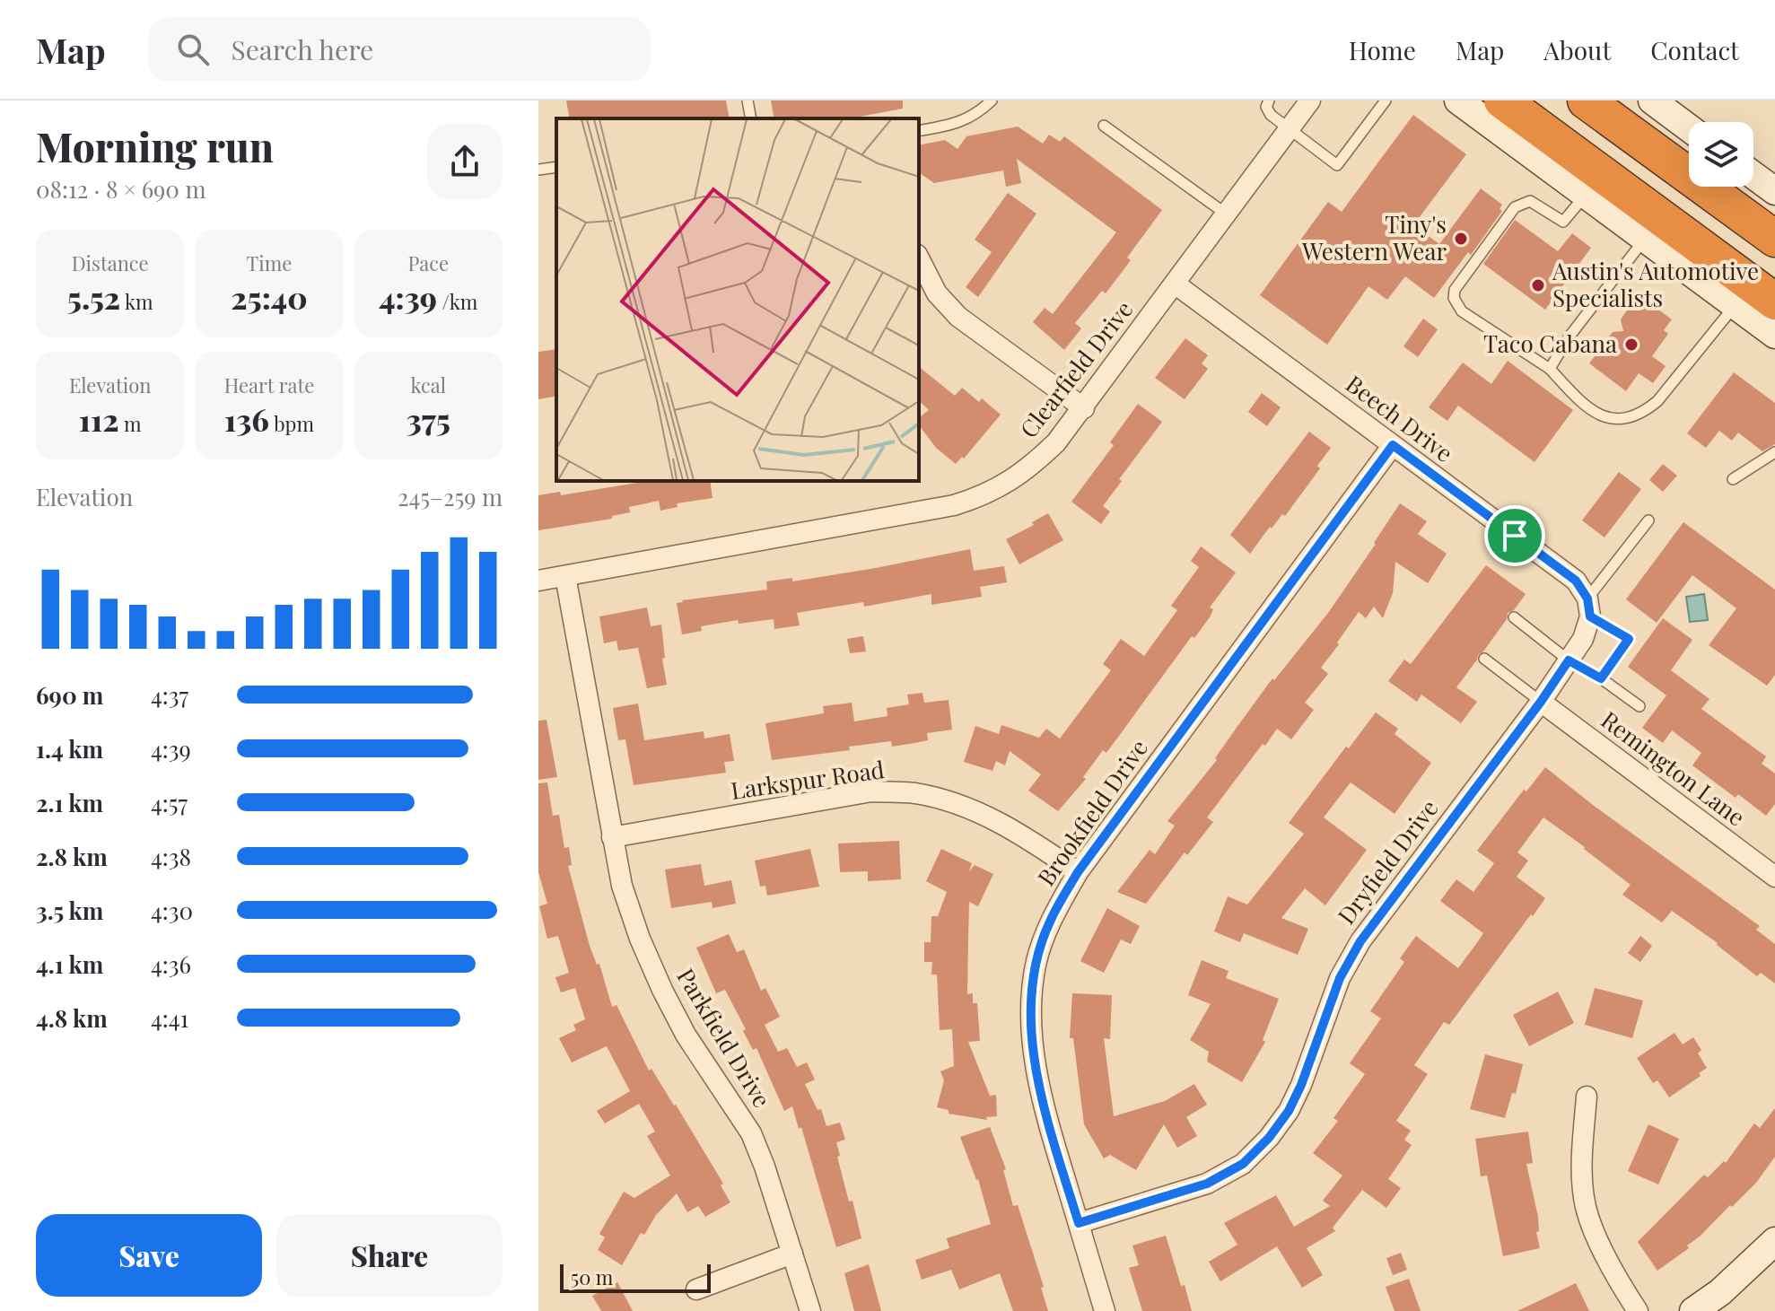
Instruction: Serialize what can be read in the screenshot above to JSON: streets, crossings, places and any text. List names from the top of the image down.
{
  "streets": {
    "street": [
      "Clearfield Drive",
      "Beech Drive",
      "Remington Lane",
      "Larkspur Road",
      "Brookfield Drive",
      "Dryfield Drive",
      "Parkfield Drive"
    ]
  },
  "crossings": [
    ["Clearfield Drive", "Beech Drive"],
    ["Clearfield Drive", "Parkfield Drive"],
    ["Beech Drive", "Brookfield Drive"],
    ["Beech Drive", "Dryfield Drive"],
    ["Remington Lane", "Dryfield Drive"],
    ["Larkspur Road", "Brookfield Drive"],
    ["Larkspur Road", "Parkfield Drive"],
    ["Brookfield Drive", "Dryfield Drive"]
  ],
  "places": ["Tiny's Western Wear", "Austin's Automotive Specialists", "Taco Cabana"],
  "scale_bar": "50 m",
  "page": {
    "header": "Map",
    "search": "Search here",
    "nav": [
      "Home",
      "Map",
      "About",
      "Contact"
    ],
    "heading": ["Morning run", "08:12 · 8 × 690 m"],
    "stats": [
      ["Distance", "5.52 km"],
      ["Time", "25:40"],
      ["Pace", "4:39 /km"],
      ["Elevation", "112 m"],
      ["Heart rate", "136 bpm"],
      ["kcal", "375"]
    ],
    "chart": ["Elevation", "245–259 m"],
    "list": [
      {
        "name": "690 m",
        "note": "4:37"
      },
      {
        "name": "1.4 km",
        "note": "4:39"
      },
      {
        "name": "2.1 km",
        "note": "4:57"
      },
      {
        "name": "2.8 km",
        "note": "4:38"
      },
      {
        "name": "3.5 km",
        "note": "4:30"
      },
      {
        "name": "4.1 km",
        "note": "4:36"
      },
      {
        "name": "4.8 km",
        "note": "4:41"
      }
    ],
    "buttons": ["Save", "Share"],
    "scale": "50 m"
  }
}
